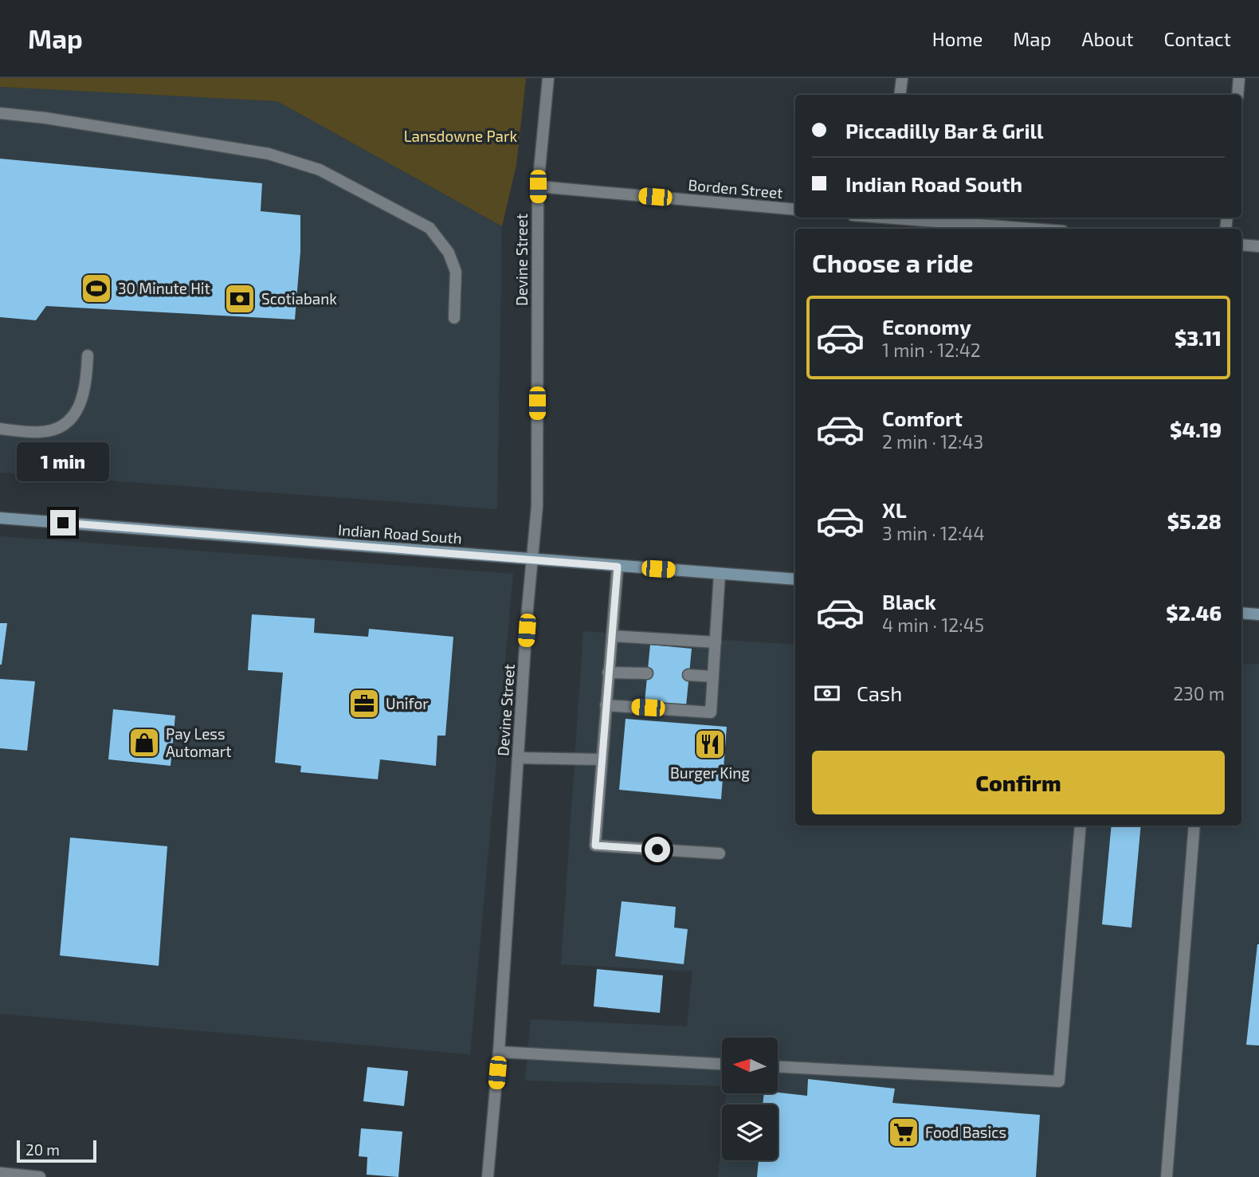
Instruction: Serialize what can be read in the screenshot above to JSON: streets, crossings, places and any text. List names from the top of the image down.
{
  "streets": {
    "main road": ["Indian Road South"],
    "street": ["Borden Street", "Devine Street"]
  },
  "crossings": [
    ["Borden Street", "Devine Street"],
    ["Devine Street", "Indian Road South"]
  ],
  "parks": ["Lansdowne Park"],
  "places": {
    "sports": ["30 Minute Hit"],
    "bank": ["Scotiabank"],
    "office": ["Unifor"],
    "shop": ["Pay Less Automart"],
    "restaurant": ["Burger King"],
    "supermarket": ["Food Basics"]
  },
  "scale_bar": "20 m",
  "north": "left",
  "page": {
    "header": "Map",
    "nav": [
      "Home",
      "Map",
      "About",
      "Contact"
    ],
    "banner": ["Piccadilly Bar & Grill", "Indian Road South"],
    "heading": "Choose a ride",
    "list": [
      {
        "name": "Economy",
        "note": "1 min · 12:42",
        "value": "$3.11"
      },
      {
        "name": "Comfort",
        "note": "2 min · 12:43",
        "value": "$4.19"
      },
      {
        "name": "XL",
        "note": "3 min · 12:44",
        "value": "$5.28"
      },
      {
        "name": "Black",
        "note": "4 min · 12:45",
        "value": "$2.46"
      }
    ],
    "bubble": "1 min",
    "pay": ["Cash", "230 m"],
    "buttons": "Confirm",
    "scale": "20 m"
  }
}
